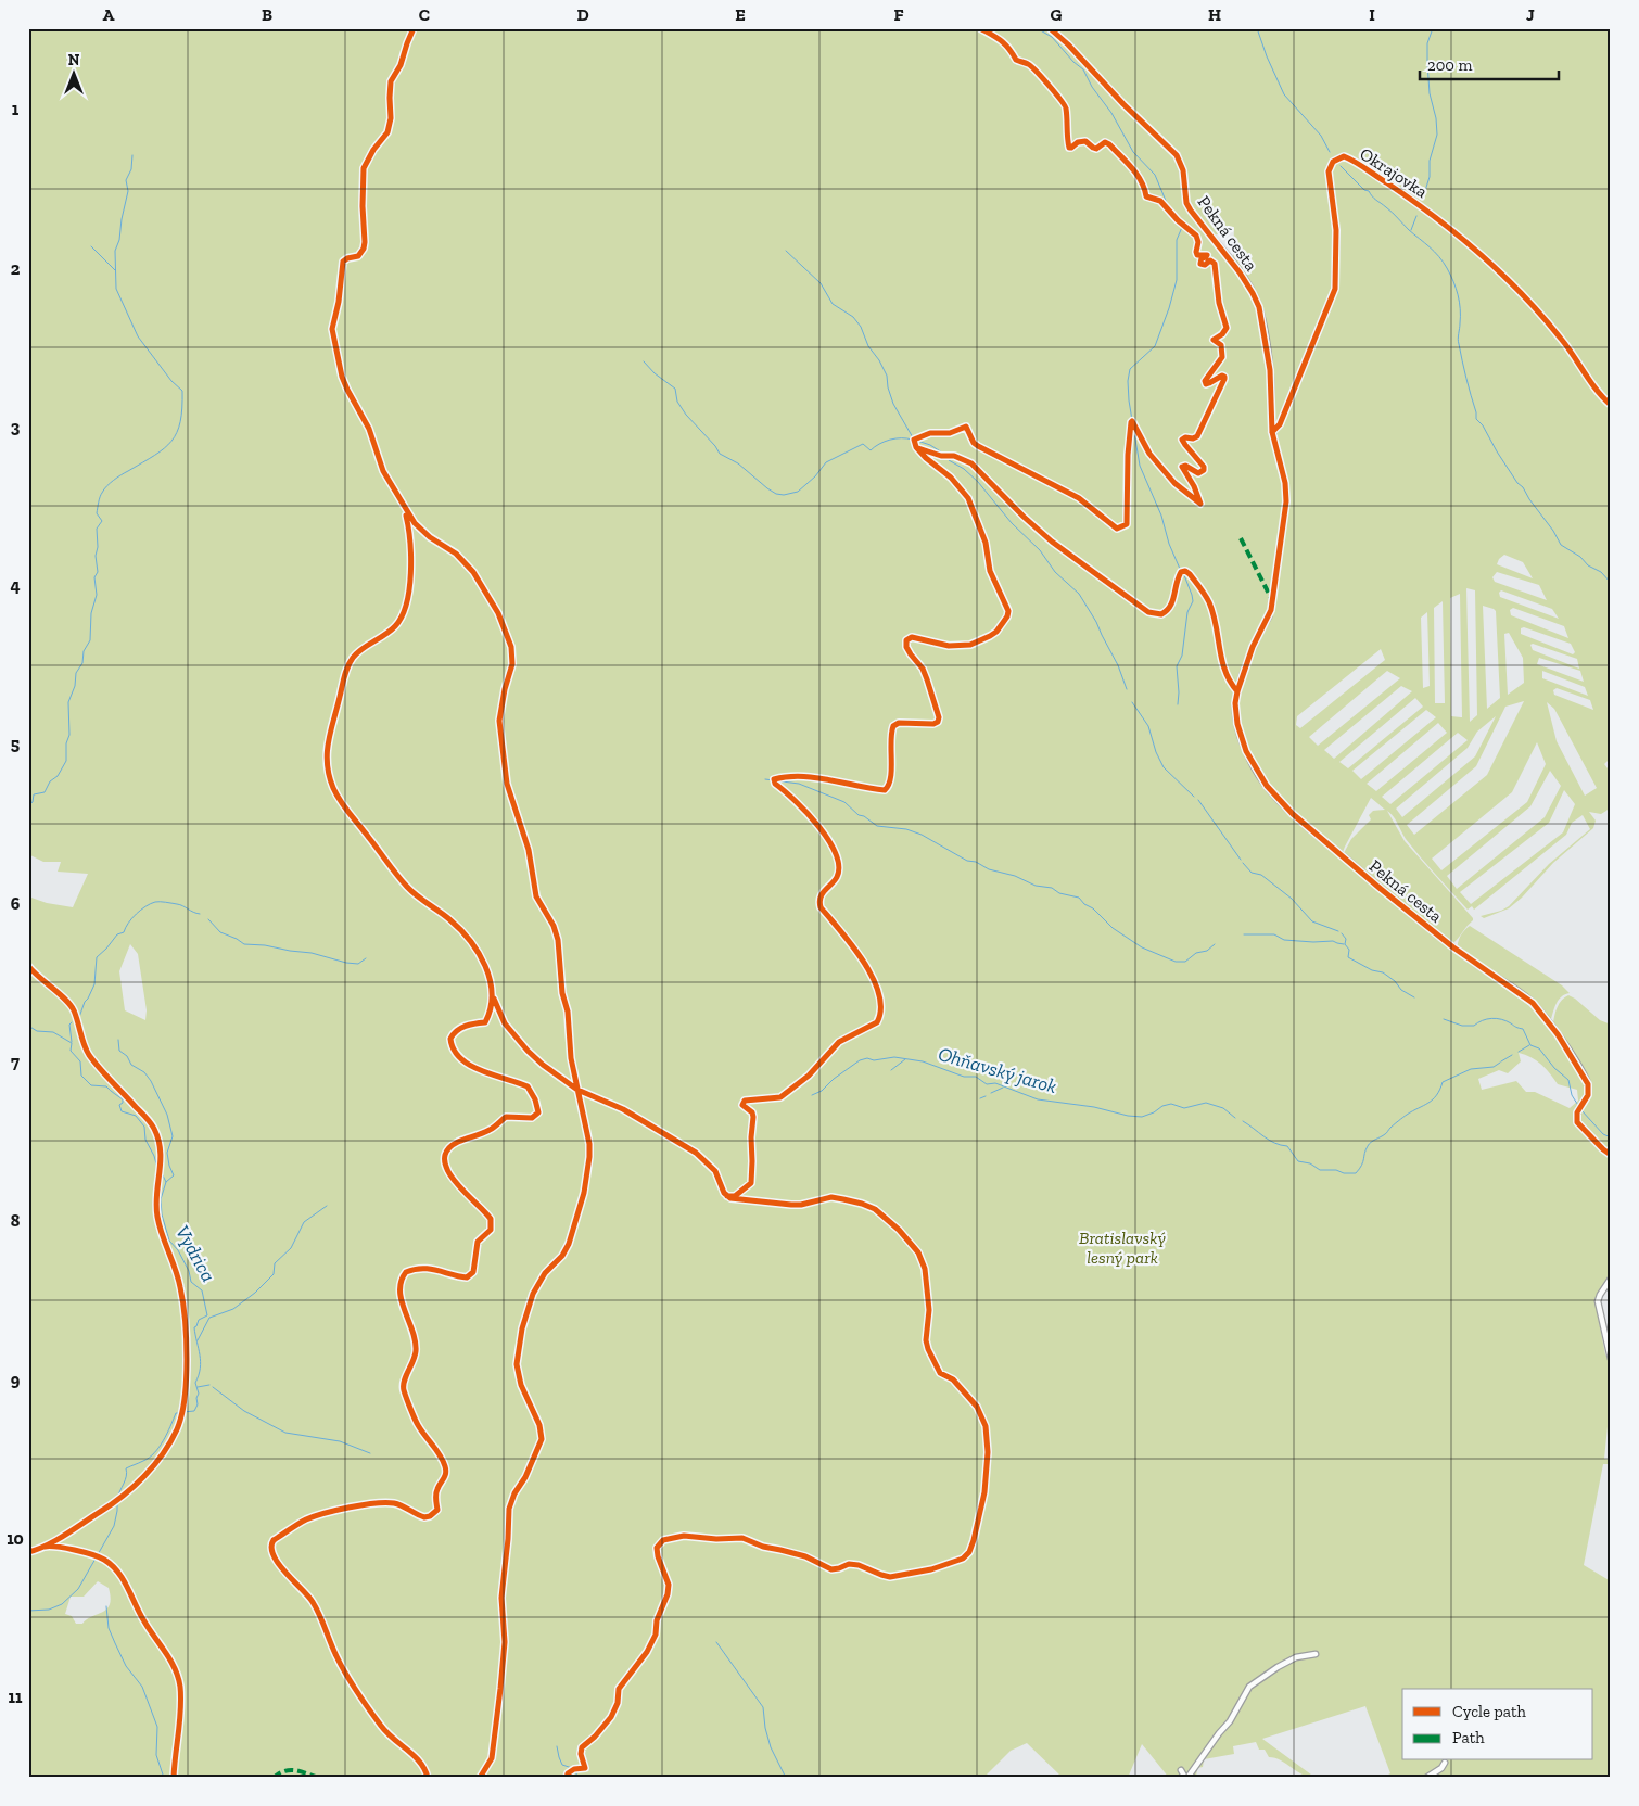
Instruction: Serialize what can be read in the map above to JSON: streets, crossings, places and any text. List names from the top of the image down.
{
  "streets": {
    "street": ["Okrajovka", "Pekná cesta"]
  },
  "crossings": [
    ["Okrajovka", "Pekná cesta"]
  ],
  "water": ["Ohňavský jarok", "Vydrica"],
  "parks": ["Bratislavský lesný park"],
  "legend": ["Cycle path", "Path"],
  "scale_bar": "200 m",
  "north": "top",
  "grid": {
    "columns": [
      "A",
      "B",
      "C",
      "D",
      "E",
      "F",
      "G",
      "H",
      "I",
      "J"
    ],
    "rows": [
      "1",
      "2",
      "3",
      "4",
      "5",
      "6",
      "7",
      "8",
      "9",
      "10",
      "11"
    ]
  }
}
